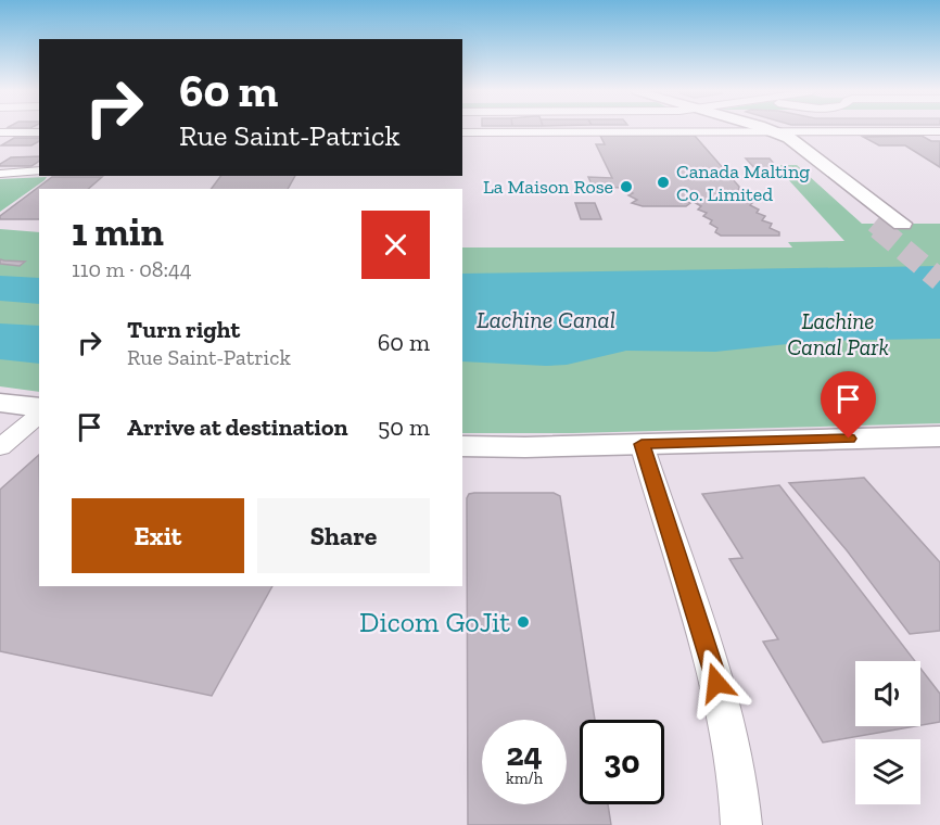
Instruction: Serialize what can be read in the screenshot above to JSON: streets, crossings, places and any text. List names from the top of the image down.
{
  "water": ["Lachine Canal"],
  "parks": ["Lachine Canal Park"],
  "places": ["Canada Malting Co. Limited", "La Maison Rose", "Dicom GoJit"],
  "page": {
    "turn": ["60 m", "Rue Saint-Patrick"],
    "heading": ["1 min", "110 m · 08:44"],
    "list": [
      {
        "name": "Turn right",
        "note": "Rue Saint-Patrick",
        "value": "60 m"
      },
      {
        "name": "Arrive at destination",
        "value": "50 m"
      }
    ],
    "buttons": ["Exit", "Share"],
    "speed": "24 km/h",
    "limit": "30"
  }
}
